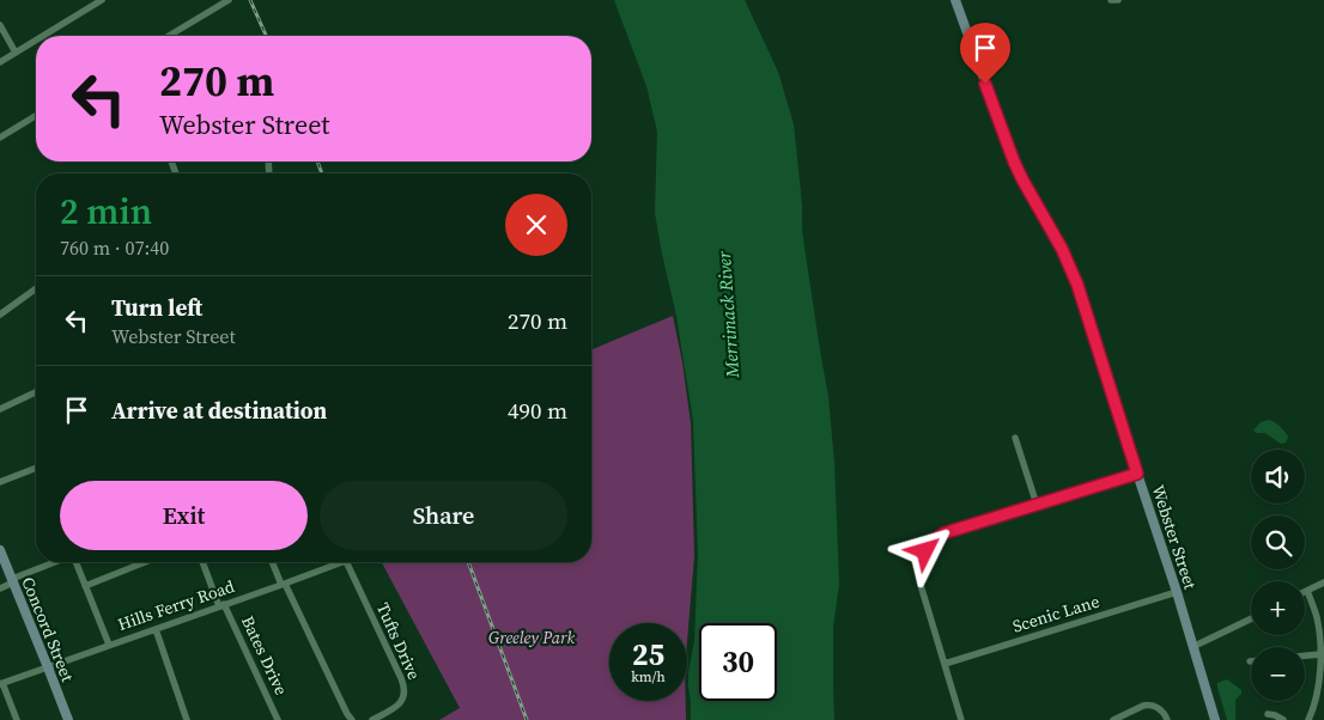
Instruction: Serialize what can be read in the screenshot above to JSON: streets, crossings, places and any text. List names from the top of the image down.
{
  "streets": {
    "main road": ["Webster Street", "Concord Street"],
    "street": [
      "Hills Ferry Road",
      "Scenic Lane",
      "Tufts Drive",
      "Bates Drive"
    ]
  },
  "crossings": [
    ["Webster Street", "Scenic Lane"],
    ["Hills Ferry Road", "Concord Street"],
    ["Hills Ferry Road", "Tufts Drive"],
    ["Hills Ferry Road", "Bates Drive"]
  ],
  "water": ["Merrimack River"],
  "parks": ["Greeley Park"],
  "page": {
    "turn": ["270 m", "Webster Street"],
    "heading": ["2 min", "760 m · 07:40"],
    "list": [
      {
        "name": "Turn left",
        "note": "Webster Street",
        "value": "270 m"
      },
      {
        "name": "Arrive at destination",
        "value": "490 m"
      }
    ],
    "map_buttons": ["+", "−"],
    "buttons": ["Exit", "Share"],
    "speed": "25 km/h",
    "limit": "30"
  }
}
